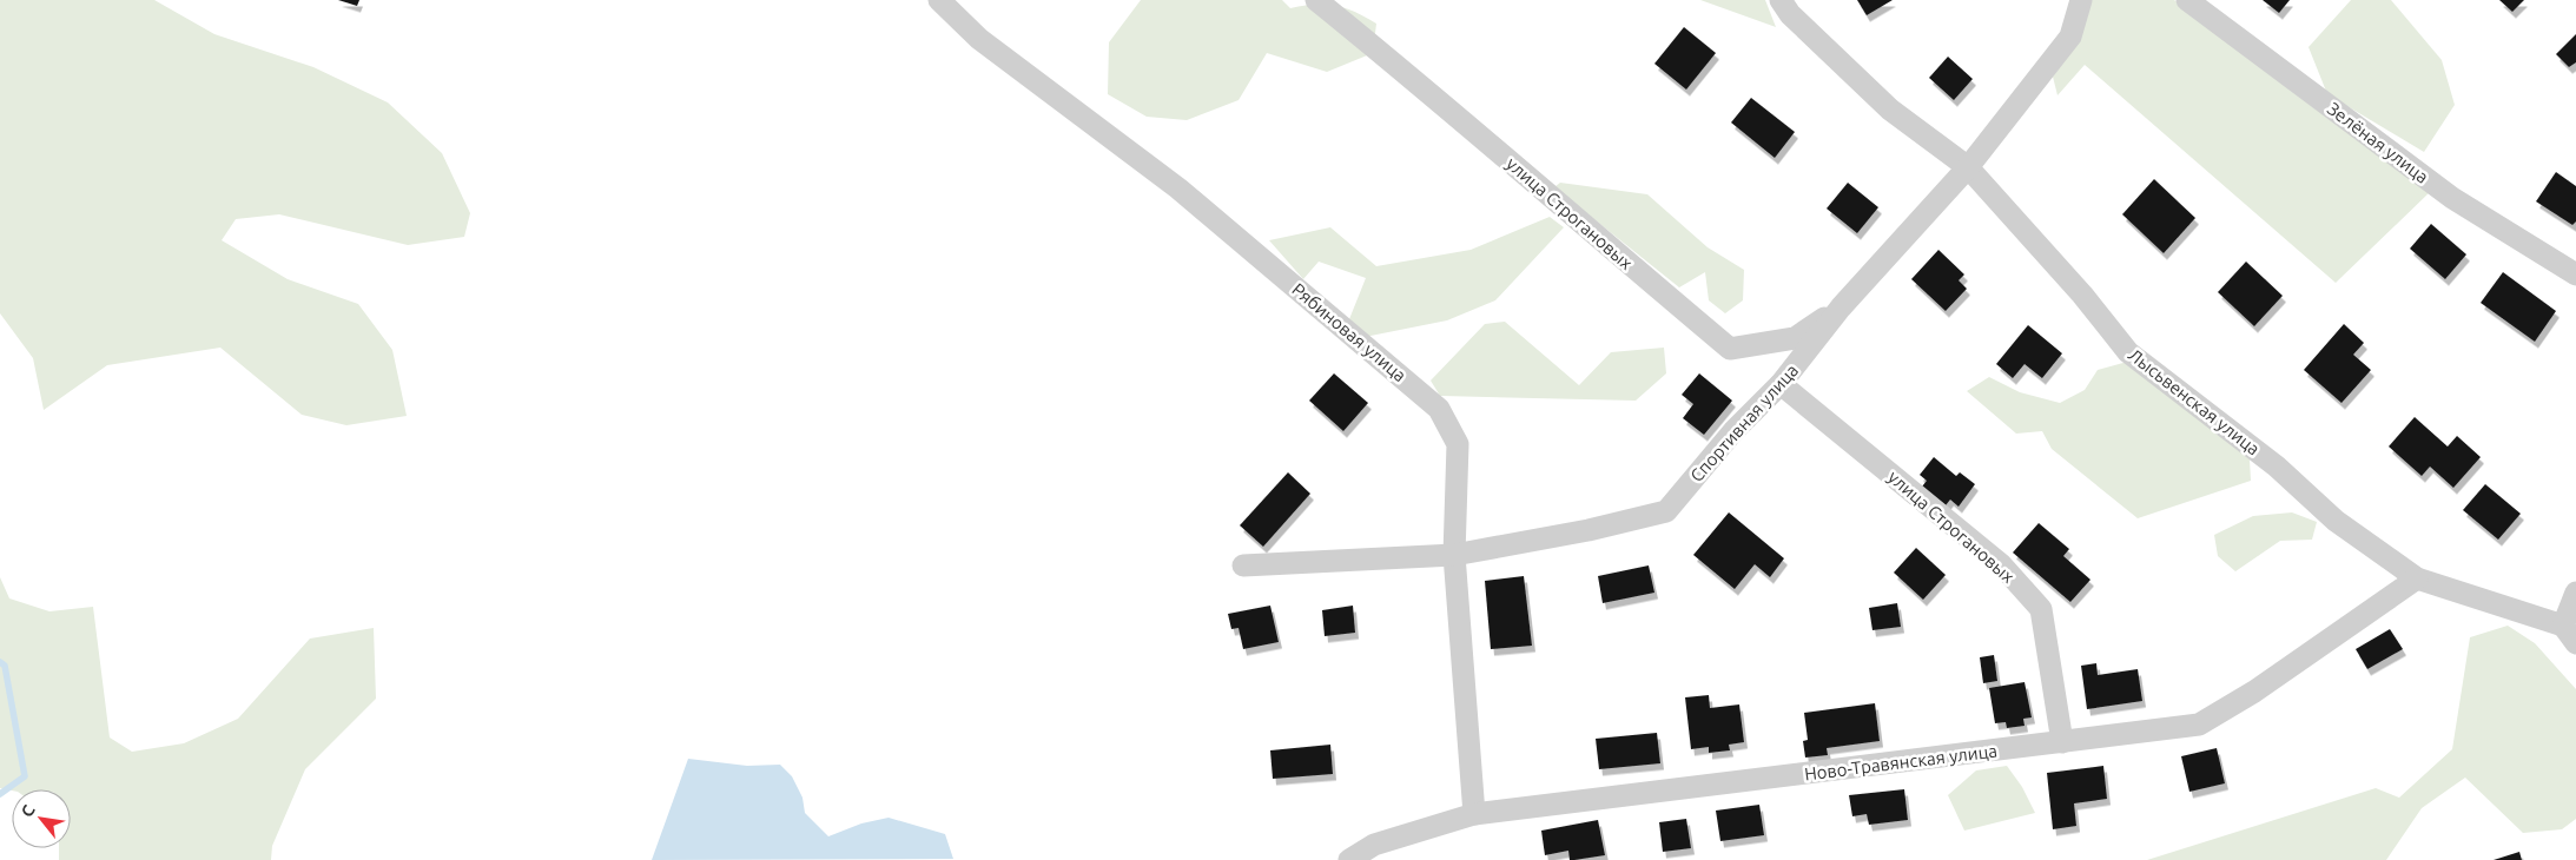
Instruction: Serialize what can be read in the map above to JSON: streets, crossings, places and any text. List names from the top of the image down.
{
  "streets": {
    "street": [
      "Зелёная улица",
      "улица Строгановых",
      "Рябиновая улица",
      "Лысьвенская улица",
      "Спортивная улица",
      "Ново-Травянская улица"
    ]
  },
  "crossings": [
    ["улица Строгановых", "Спортивная улица"],
    ["улица Строгановых", "Ново-Травянская улица"],
    ["Рябиновая улица", "Спортивная улица"],
    ["Рябиновая улица", "Ново-Травянская улица"],
    ["Лысьвенская улица", "Спортивная улица"],
    ["Лысьвенская улица", "Ново-Травянская улица"]
  ],
  "north": "top left"
}
